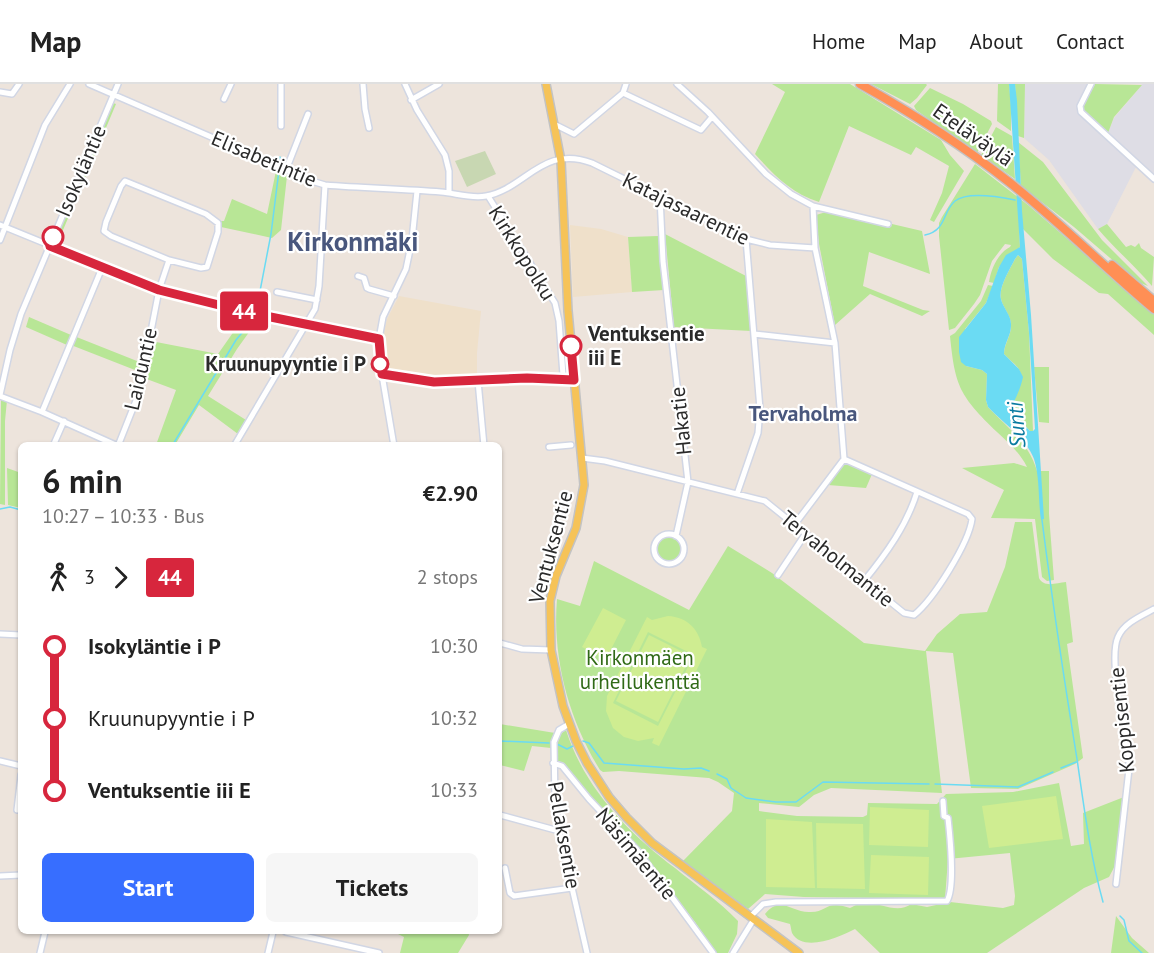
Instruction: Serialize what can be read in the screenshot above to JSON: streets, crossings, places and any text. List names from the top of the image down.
{
  "streets": {
    "highway": ["Eteläväylä"],
    "main road": ["Ventuksentie"],
    "street": [
      "Elisabetintie",
      "Isokyläntie",
      "Katajasaarentie",
      "Kirkkopolku",
      "Laiduntie",
      "Hakatie",
      "Tervaholmantie",
      "Koppisentie",
      "Pellaksentie",
      "Näsimäentie"
    ]
  },
  "crossings": [
    ["Elisabetintie", "Isokyläntie"],
    ["Elisabetintie", "Kirkkopolku"],
    ["Katajasaarentie", "Hakatie"],
    ["Katajasaarentie", "Ventuksentie"],
    ["Hakatie", "Tervaholmantie"],
    ["Ventuksentie", "Tervaholmantie"],
    ["Ventuksentie", "Pellaksentie"],
    ["Pellaksentie", "Näsimäentie"]
  ],
  "districts": ["Kirkonmäki", "Tervaholma"],
  "water": ["Sunti"],
  "parks": ["Kirkonmäen urheilukenttä"],
  "places": ["Ventuksentie iii E", "Kruunupyyntie i P"],
  "lines": ["bus line 44"],
  "page": {
    "header": "Map",
    "nav": [
      "Home",
      "Map",
      "About",
      "Contact"
    ],
    "on_map": "44",
    "heading": ["6 min", "10:27 – 10:33 · Bus", "€2.90"],
    "legs": ["3", "44", "2 stops"],
    "list": [
      {
        "name": "Isokyläntie i P",
        "value": "10:30"
      },
      {
        "name": "Kruunupyyntie i P",
        "value": "10:32"
      },
      {
        "name": "Ventuksentie iii E",
        "value": "10:33"
      }
    ],
    "buttons": ["Start", "Tickets"]
  }
}
